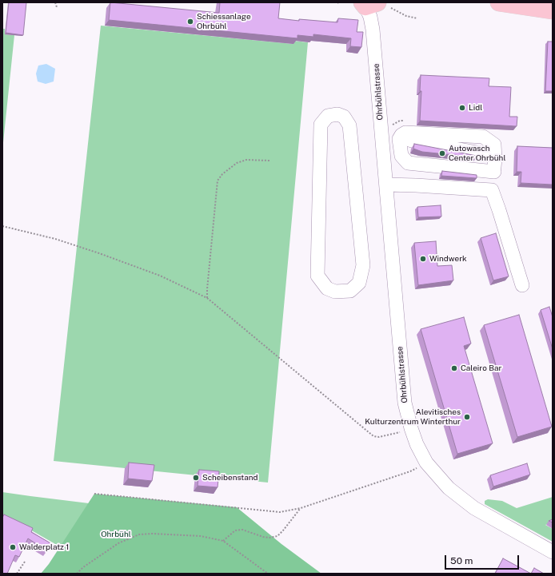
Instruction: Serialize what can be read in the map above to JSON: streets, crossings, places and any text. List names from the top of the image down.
{
  "streets": {
    "street": ["Ohrbühlstrasse"]
  },
  "parks": ["Ohrbühl"],
  "places": [
    "Schiessanlage Ohrbühl",
    "Lidl",
    "Autowasch Center Ohrbühl",
    "Windwerk",
    "Caleiro Bar",
    "Alevitisches Kulturzentrum Winterthur",
    "Scheibenstand",
    "Walderplatz 1"
  ],
  "scale_bar": "50 m"
}
